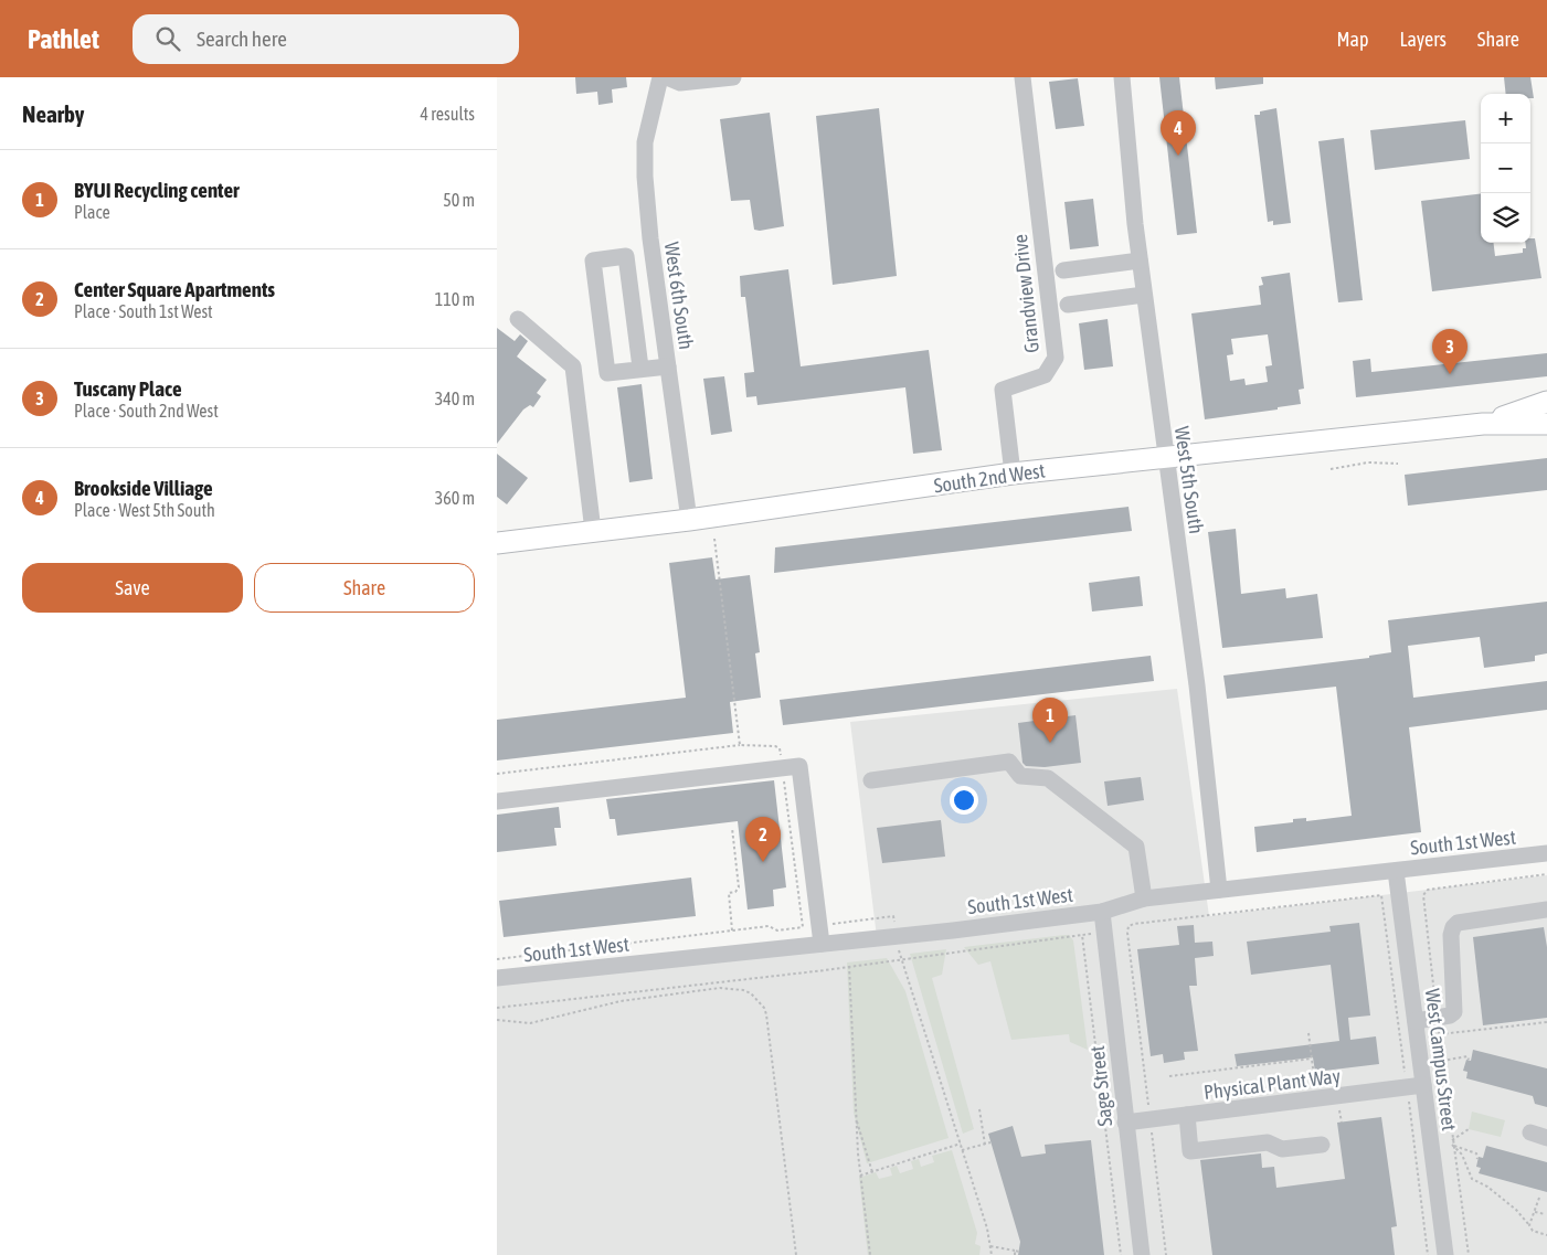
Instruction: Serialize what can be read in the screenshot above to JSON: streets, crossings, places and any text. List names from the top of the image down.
{
  "streets": {
    "main road": ["South 2nd West"],
    "street": [
      "Grandview Drive",
      "West 6th South",
      "West 5th South",
      "South 1st West",
      "West Campus Street",
      "Physical Plant Way",
      "Sage Street"
    ]
  },
  "crossings": [
    ["Grandview Drive", "South 2nd West"],
    ["West 6th South", "South 2nd West"],
    ["South 2nd West", "West 5th South"],
    ["West 5th South", "South 1st West"],
    ["South 1st West", "West Campus Street"],
    ["South 1st West", "Sage Street"],
    ["West Campus Street", "Physical Plant Way"],
    ["Physical Plant Way", "Sage Street"]
  ],
  "page": {
    "header": "Pathlet",
    "search": "Search here",
    "nav": ["Map", "Layers", "Share"],
    "heading": ["Nearby", "4 results"],
    "map_buttons": ["+", "−"],
    "pins": [
      "4",
      "3",
      "1",
      "2"
    ],
    "list": [
      {
        "mark": "1",
        "name": "BYUI Recycling center",
        "note": "Place",
        "value": "50 m"
      },
      {
        "mark": "2",
        "name": "Center Square Apartments",
        "note": "Place · South 1st West",
        "value": "110 m"
      },
      {
        "mark": "3",
        "name": "Tuscany Place",
        "note": "Place · South 2nd West",
        "value": "340 m"
      },
      {
        "mark": "4",
        "name": "Brookside Villiage",
        "note": "Place · West 5th South",
        "value": "360 m"
      }
    ],
    "buttons": ["Save", "Share"]
  }
}
